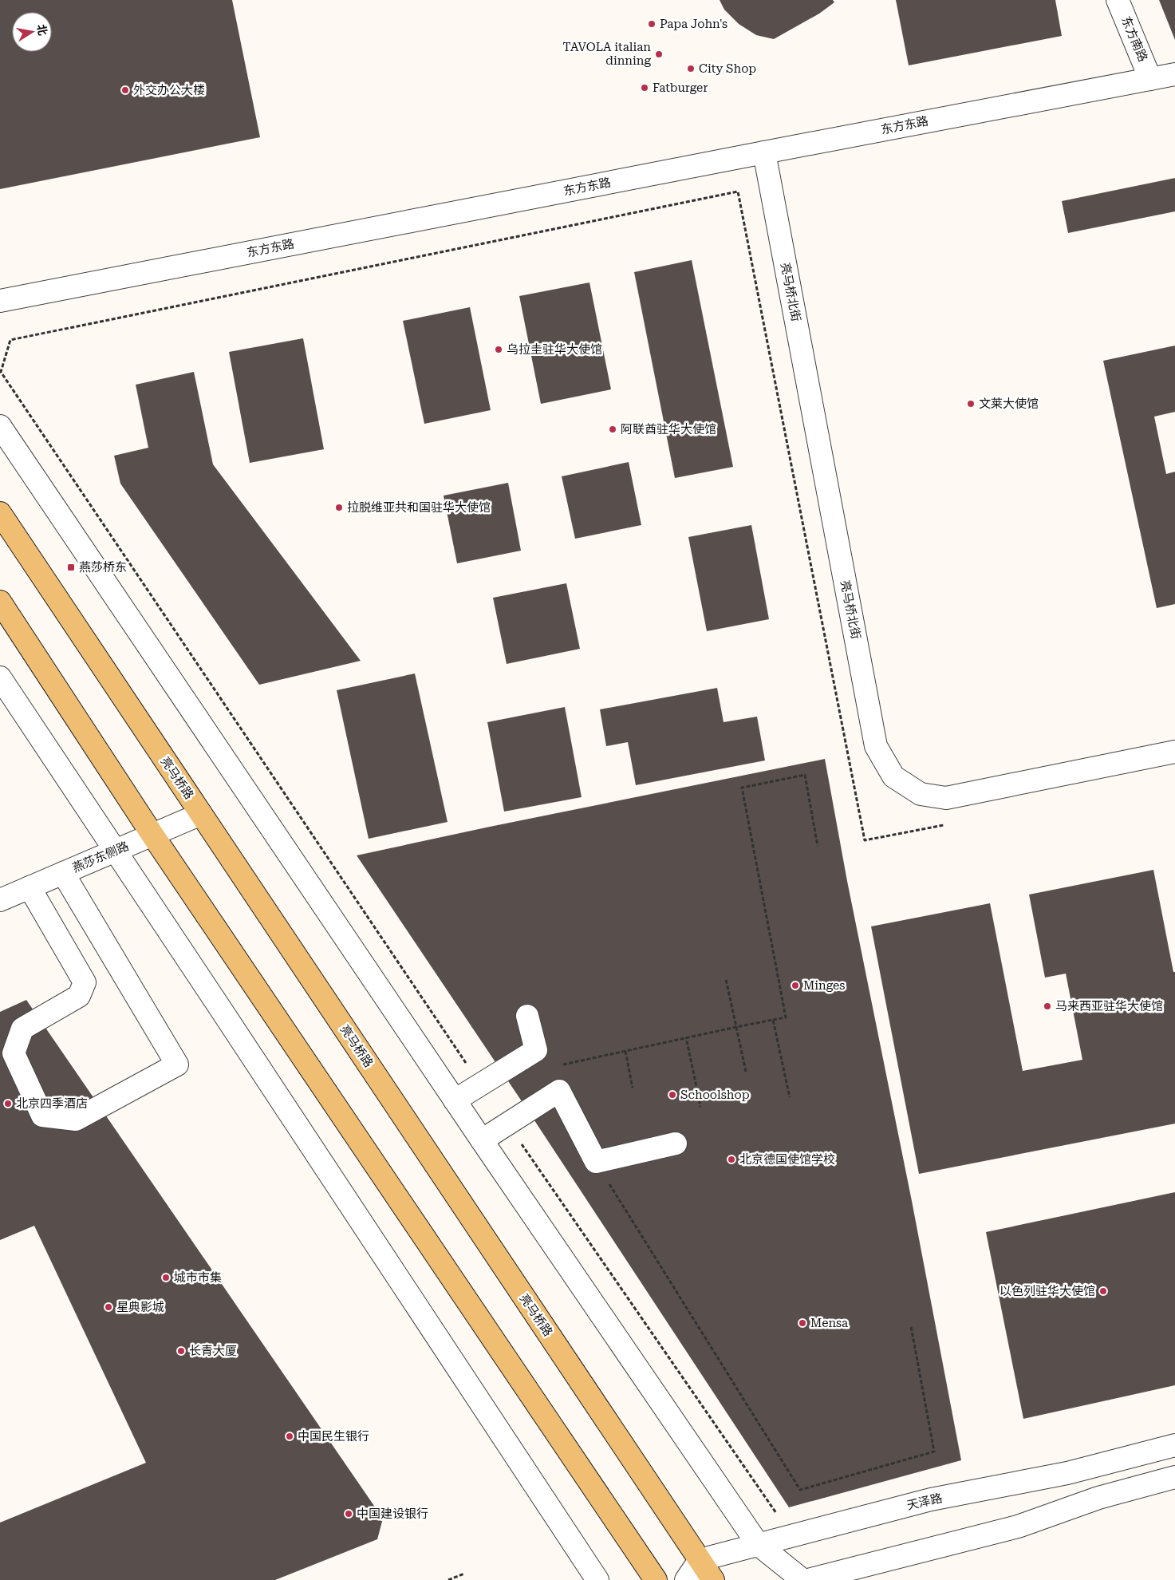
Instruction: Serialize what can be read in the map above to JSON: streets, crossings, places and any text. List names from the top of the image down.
{
  "streets": {
    "main road": ["亮马桥路"],
    "street": [
      "东方南路",
      "东方东路",
      "亮马桥北街",
      "燕莎东侧路",
      "天泽路"
    ]
  },
  "crossings": [
    ["东方南路", "东方东路"],
    ["东方东路", "亮马桥北街"],
    ["亮马桥路", "燕莎东侧路"],
    ["亮马桥路", "天泽路"]
  ],
  "places": {
    "other": [
      "Papa John's",
      "TAVOLA italian dinning",
      "City Shop",
      "Fatburger",
      "外交办公大楼",
      "乌拉圭驻华大使馆",
      "文莱大使馆",
      "阿联酋驻华大使馆",
      "拉脱维亚共和国驻华大使馆",
      "Minges",
      "马来西亚驻华大使馆",
      "Schoolshop",
      "北京四季酒店",
      "北京德国使馆学校",
      "城市市集",
      "以色列驻华大使馆",
      "星典影城",
      "Mensa",
      "长青大厦",
      "中国民生银行",
      "中国建设银行"
    ],
    "transit": ["燕莎桥东"]
  },
  "north": "right"
}
